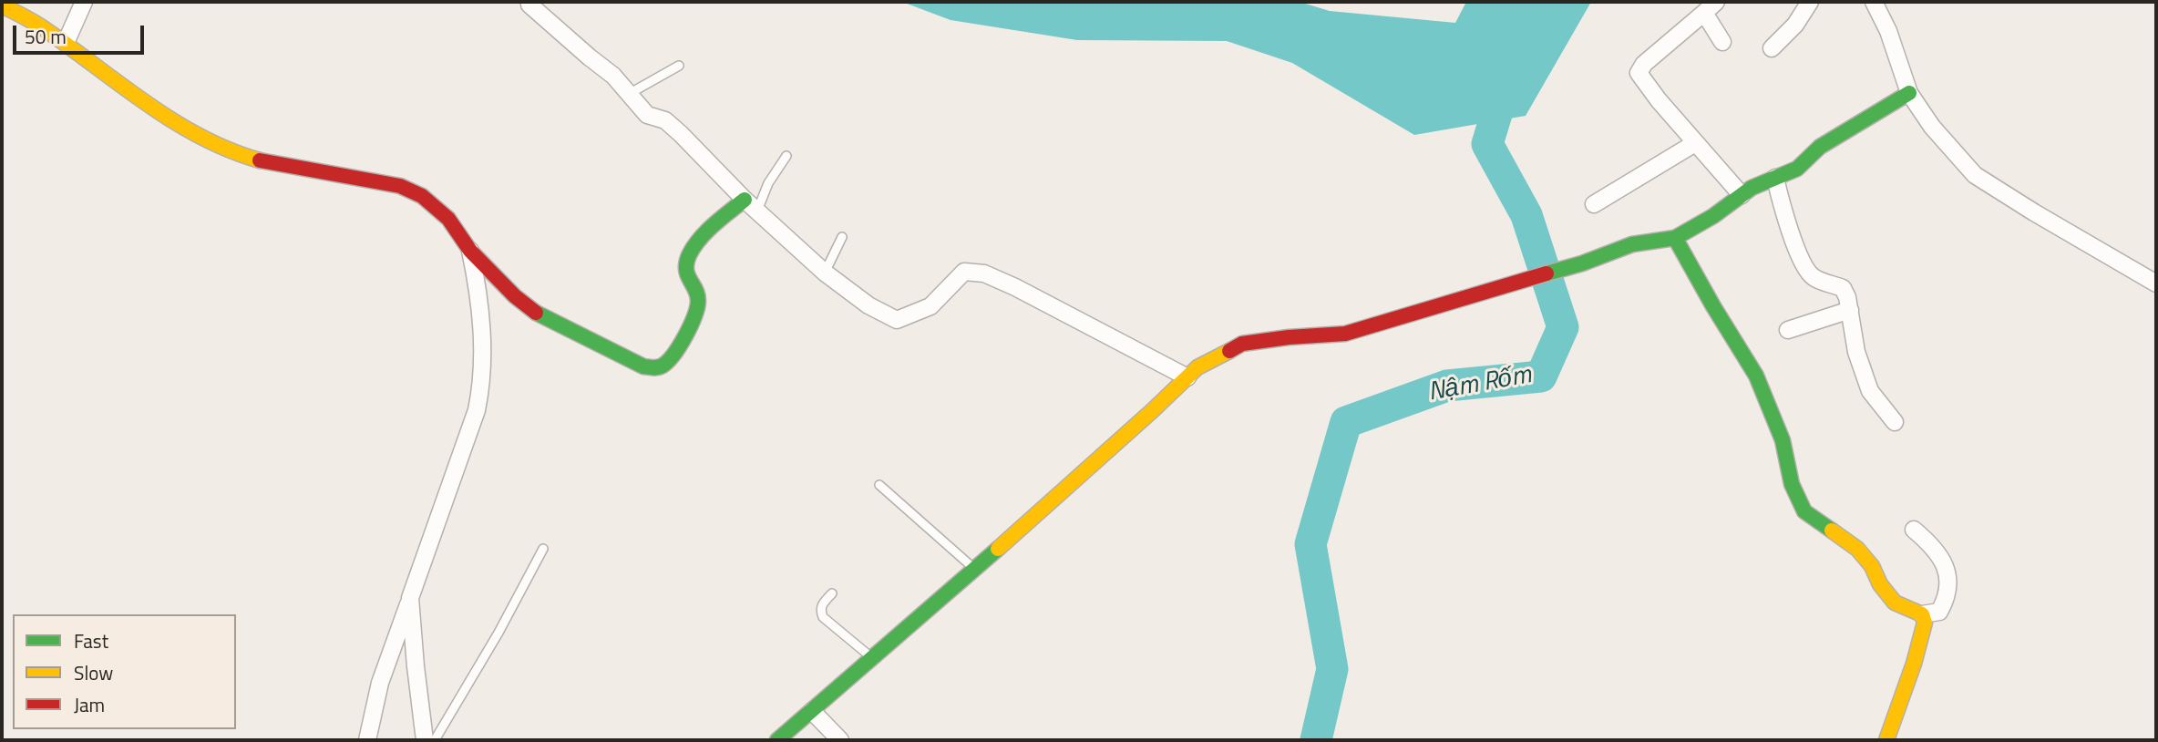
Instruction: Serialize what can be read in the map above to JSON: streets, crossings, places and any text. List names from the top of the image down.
{
  "water": ["Nậm Rốm"],
  "legend": ["Fast", "Slow", "Jam"],
  "scale_bar": "50 m"
}
